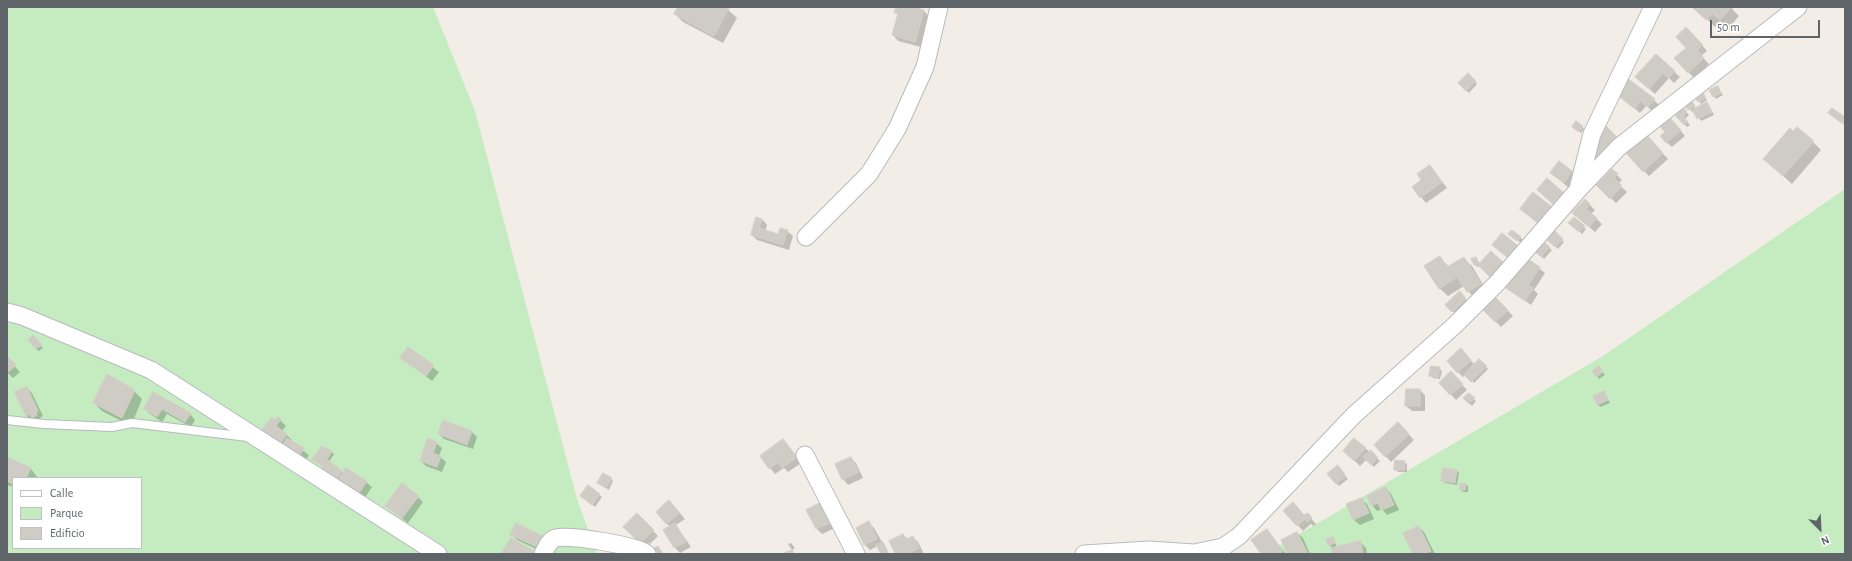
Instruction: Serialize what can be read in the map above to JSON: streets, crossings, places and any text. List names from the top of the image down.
{
  "legend": ["Calle", "Parque", "Edificio"],
  "scale_bar": "50 m",
  "north": "bottom right"
}
